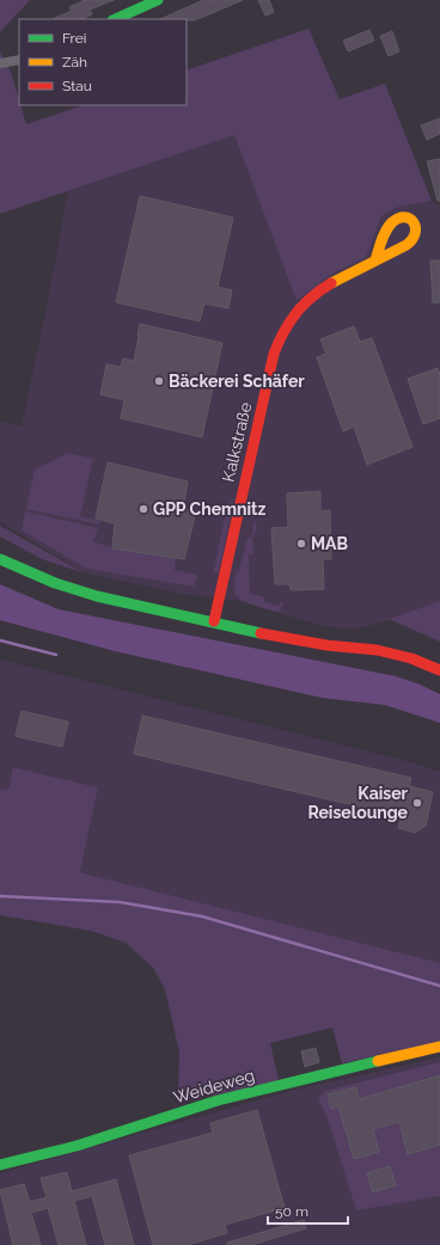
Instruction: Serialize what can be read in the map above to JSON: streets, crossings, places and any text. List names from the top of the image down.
{
  "streets": {
    "street": ["Kalkstraße", "Weideweg"]
  },
  "places": [
    "Bäckerei Schäfer",
    "GPP Chemnitz",
    "MAB",
    "Kaiser Reiselounge"
  ],
  "legend": ["Frei", "Zäh", "Stau"],
  "scale_bar": "50 m"
}
